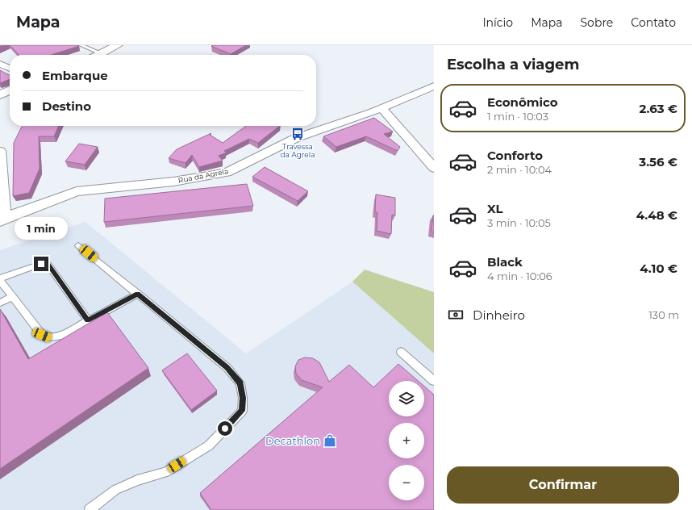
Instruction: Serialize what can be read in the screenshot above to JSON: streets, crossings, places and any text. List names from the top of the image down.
{
  "streets": {
    "street": ["Rua da Agrela"]
  },
  "places": {
    "bus stop": ["Travessa da Agrela"],
    "shop": ["Decathlon"]
  },
  "page": {
    "header": "Mapa",
    "nav": [
      "Início",
      "Mapa",
      "Sobre",
      "Contato"
    ],
    "heading": "Escolha a viagem",
    "banner": ["Embarque", "Destino"],
    "list": [
      {
        "name": "Econômico",
        "note": "1 min · 10:03",
        "value": "2.63 €"
      },
      {
        "name": "Conforto",
        "note": "2 min · 10:04",
        "value": "3.56 €"
      },
      {
        "name": "XL",
        "note": "3 min · 10:05",
        "value": "4.48 €"
      },
      {
        "name": "Black",
        "note": "4 min · 10:06",
        "value": "4.10 €"
      }
    ],
    "bubble": "1 min",
    "pay": ["Dinheiro", "130 m"],
    "map_buttons": ["+", "−"],
    "buttons": "Confirmar"
  }
}
